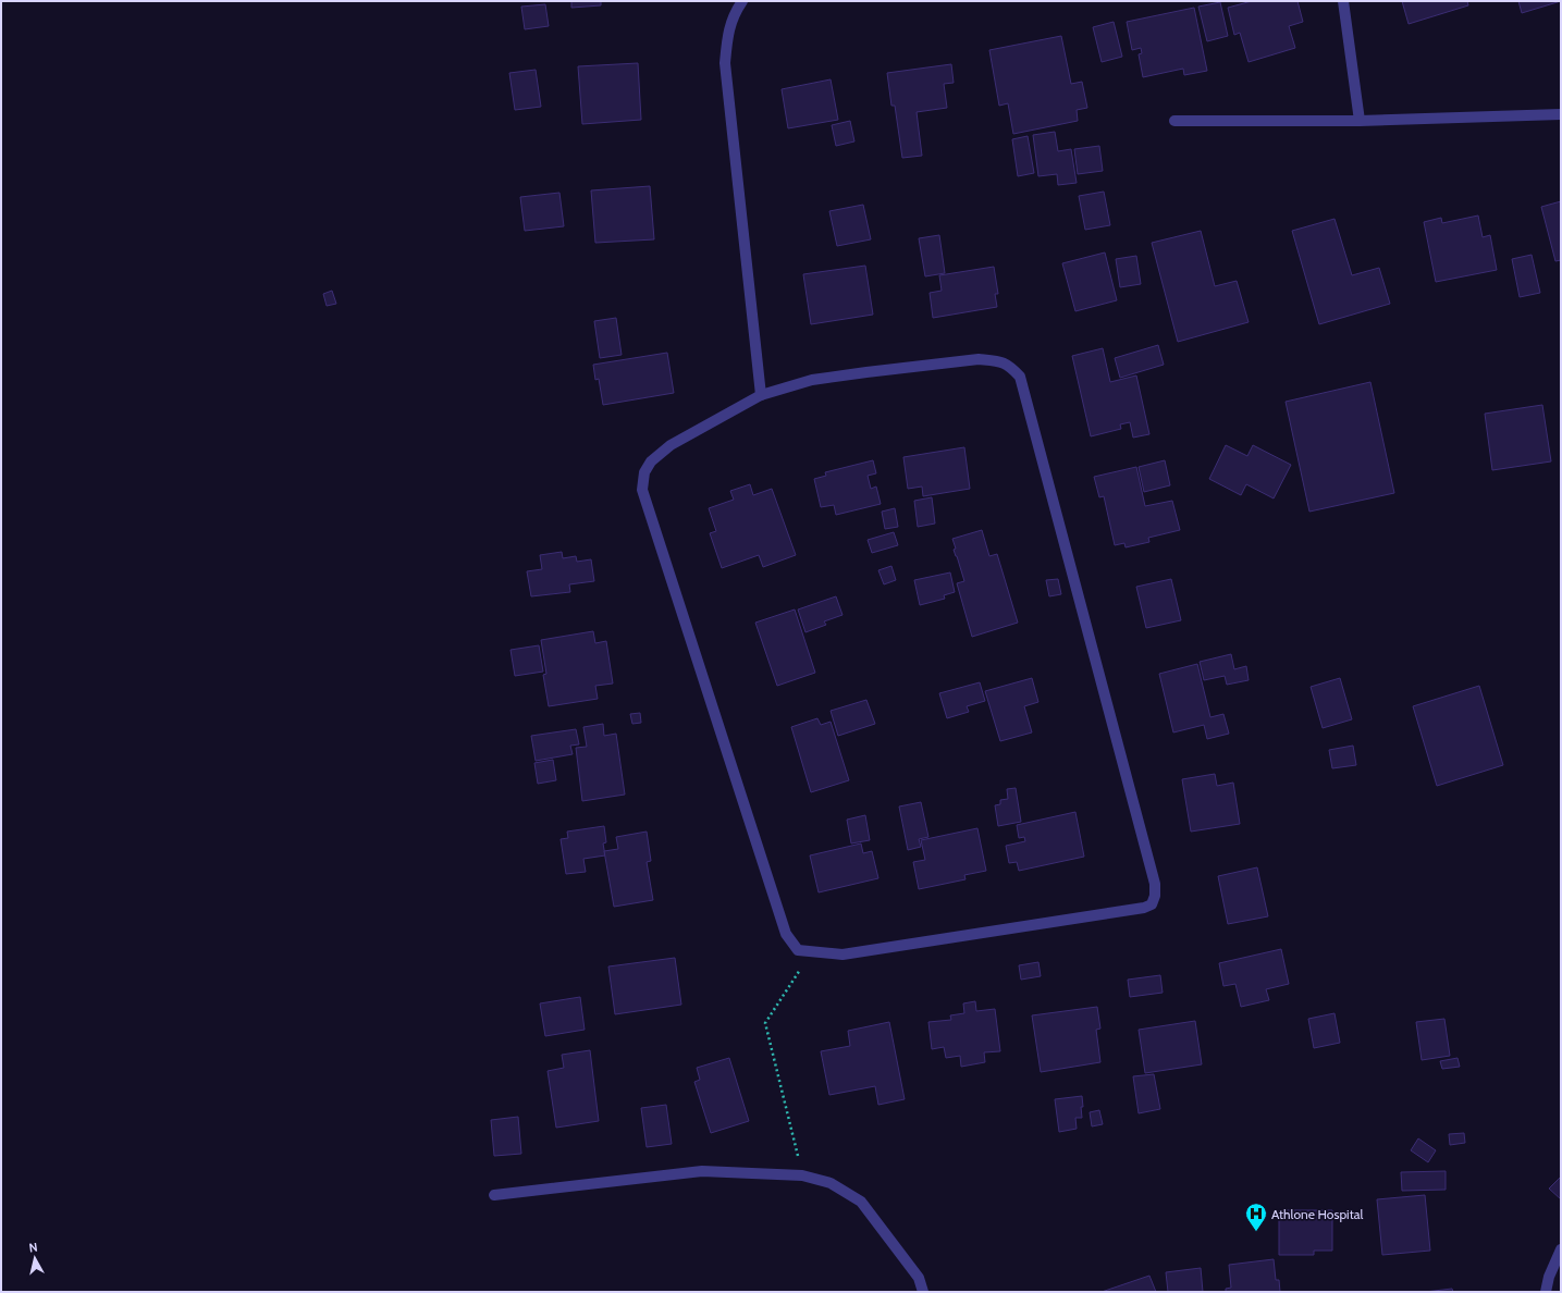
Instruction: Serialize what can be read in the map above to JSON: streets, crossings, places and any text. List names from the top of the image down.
{
  "places": {
    "hospital": ["Athlone Hospital"]
  },
  "north": "top"
}
